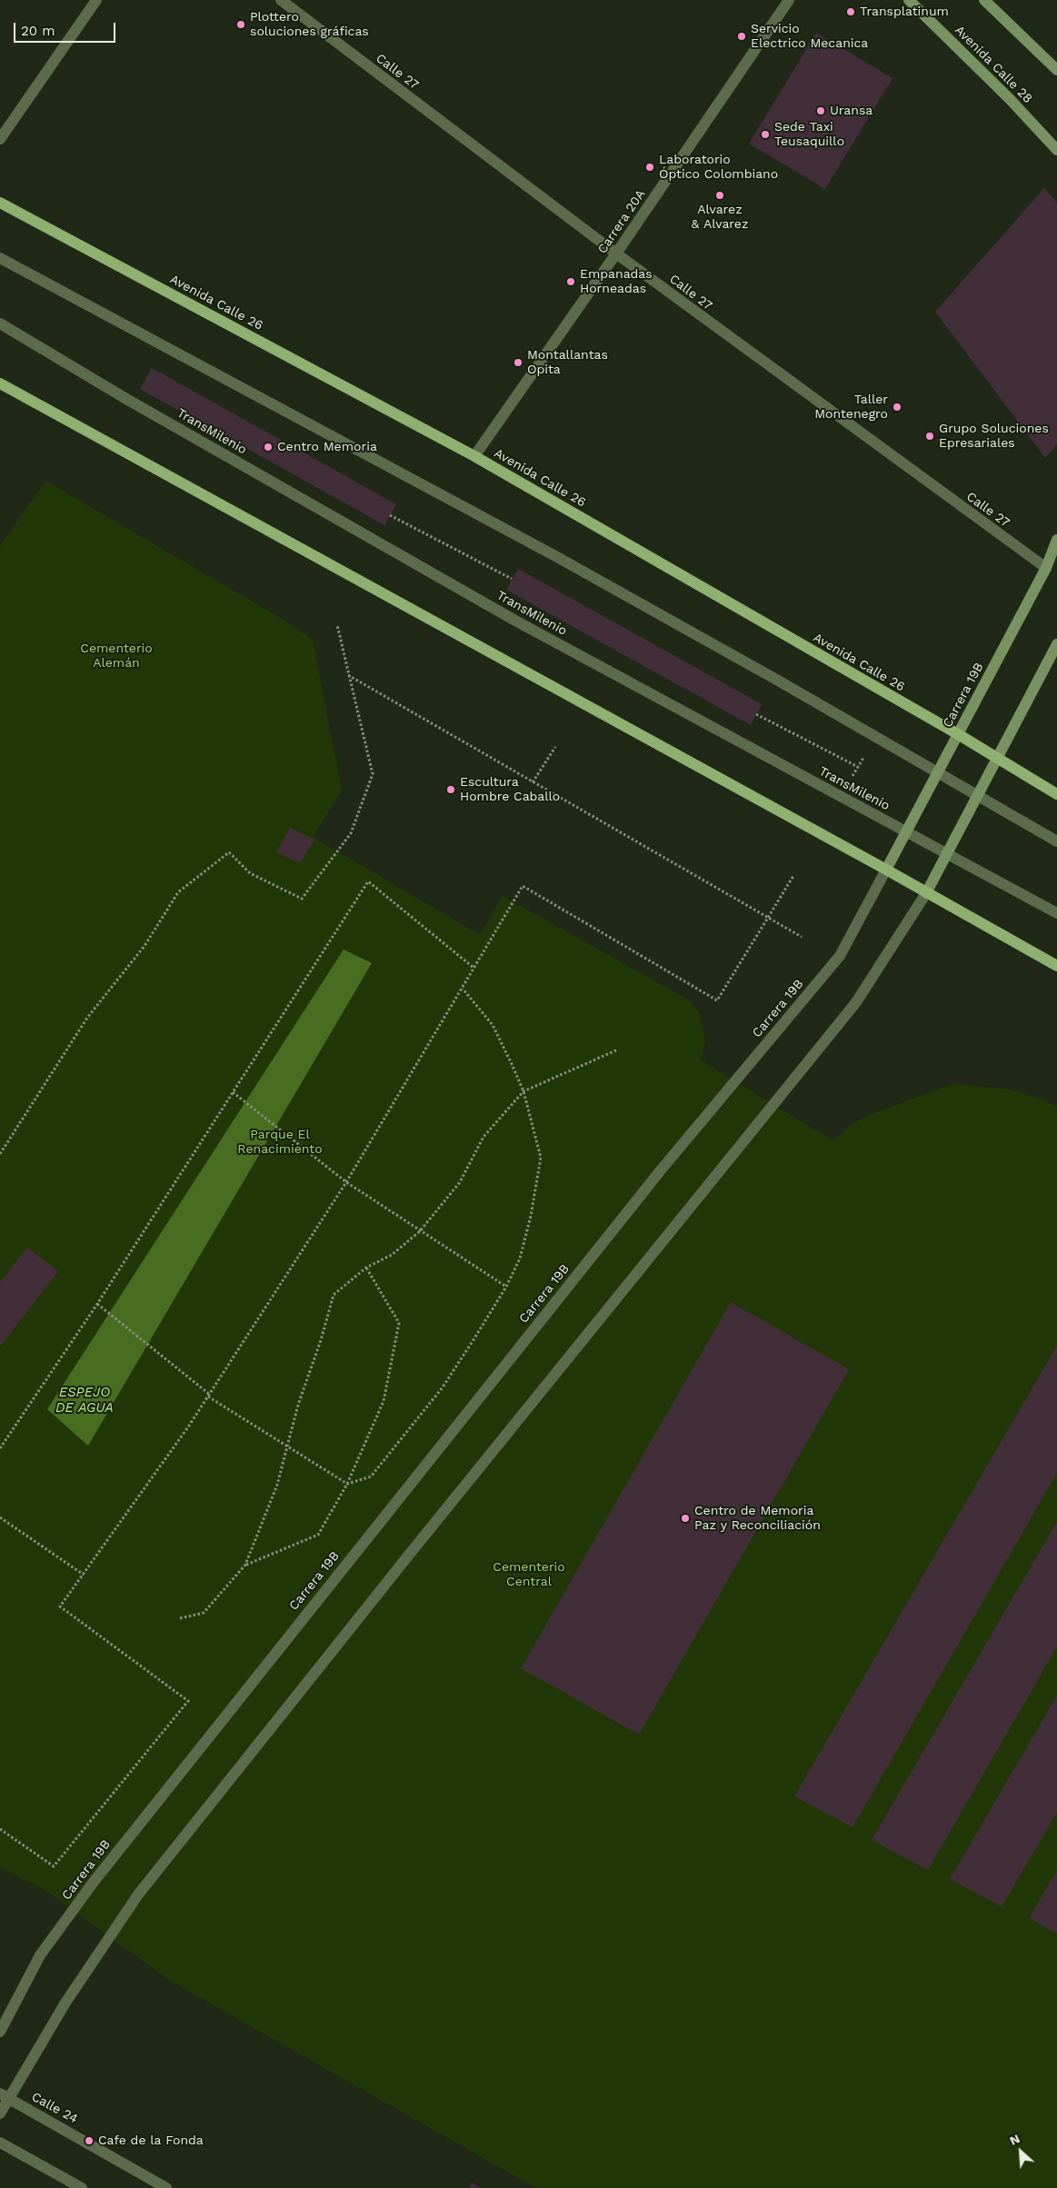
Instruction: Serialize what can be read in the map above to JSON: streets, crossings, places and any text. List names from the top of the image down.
{
  "streets": {
    "main road": ["Avenida Calle 28", "Avenida Calle 26", "Carrera 19B"],
    "street": [
      "Calle 27",
      "Carrera 20A",
      "TransMilenio",
      "Calle 24"
    ]
  },
  "crossings": [
    ["Calle 27", "Carrera 20A"],
    ["Calle 27", "Carrera 19B"],
    ["Carrera 20A", "Avenida Calle 26"],
    ["Avenida Calle 26", "Carrera 19B"],
    ["TransMilenio", "Carrera 19B"]
  ],
  "water": ["ESPEJO DE AGUA"],
  "parks": ["Cementerio Alemán", "Parque El Renacimiento", "Cementerio Central"],
  "places": [
    "Transplatinum",
    "Plottero soluciones gráficas",
    "Servicio Electrico Mecanica",
    "Uransa",
    "Sede Taxi Teusaquillo",
    "Laboratorio Óptico Colombiano",
    "Alvarez & Alvarez",
    "Empanadas Horneadas",
    "Montallantas Opita",
    "Taller Montenegro",
    "Grupo Soluciones Epresariales",
    "Centro Memoria",
    "Escultura Hombre Caballo",
    "Centro de Memoria Paz y Reconciliación",
    "Cafe de la Fonda"
  ],
  "scale_bar": "20 m",
  "north": "top left"
}
